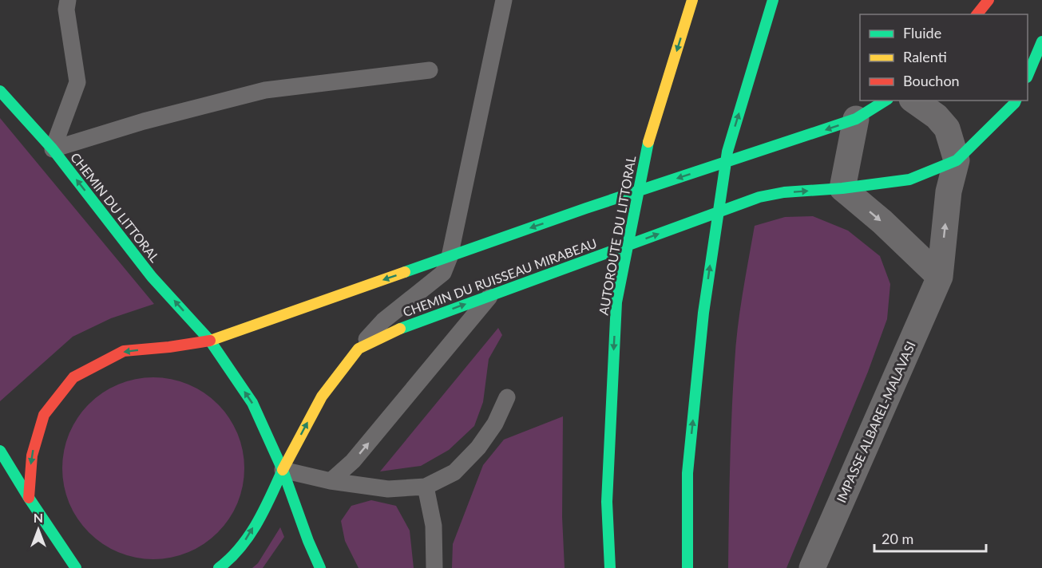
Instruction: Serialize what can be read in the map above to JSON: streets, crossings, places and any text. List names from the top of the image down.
{
  "streets": {
    "main road": ["CHEMIN DU LITTORAL", "AUTOROUTE DU LITTORAL", "CHEMIN DU RUISSEAU MIRABEAU"],
    "street": ["IMPASSE ALBAREL-MALAVASI"]
  },
  "crossings": [
    ["CHEMIN DU LITTORAL", "CHEMIN DU RUISSEAU MIRABEAU"],
    ["CHEMIN DU RUISSEAU MIRABEAU", "IMPASSE ALBAREL-MALAVASI"]
  ],
  "one_way": ["CHEMIN DU LITTORAL"],
  "legend": ["Fluide", "Ralenti", "Bouchon"],
  "scale_bar": "20 m",
  "north": "top"
}
